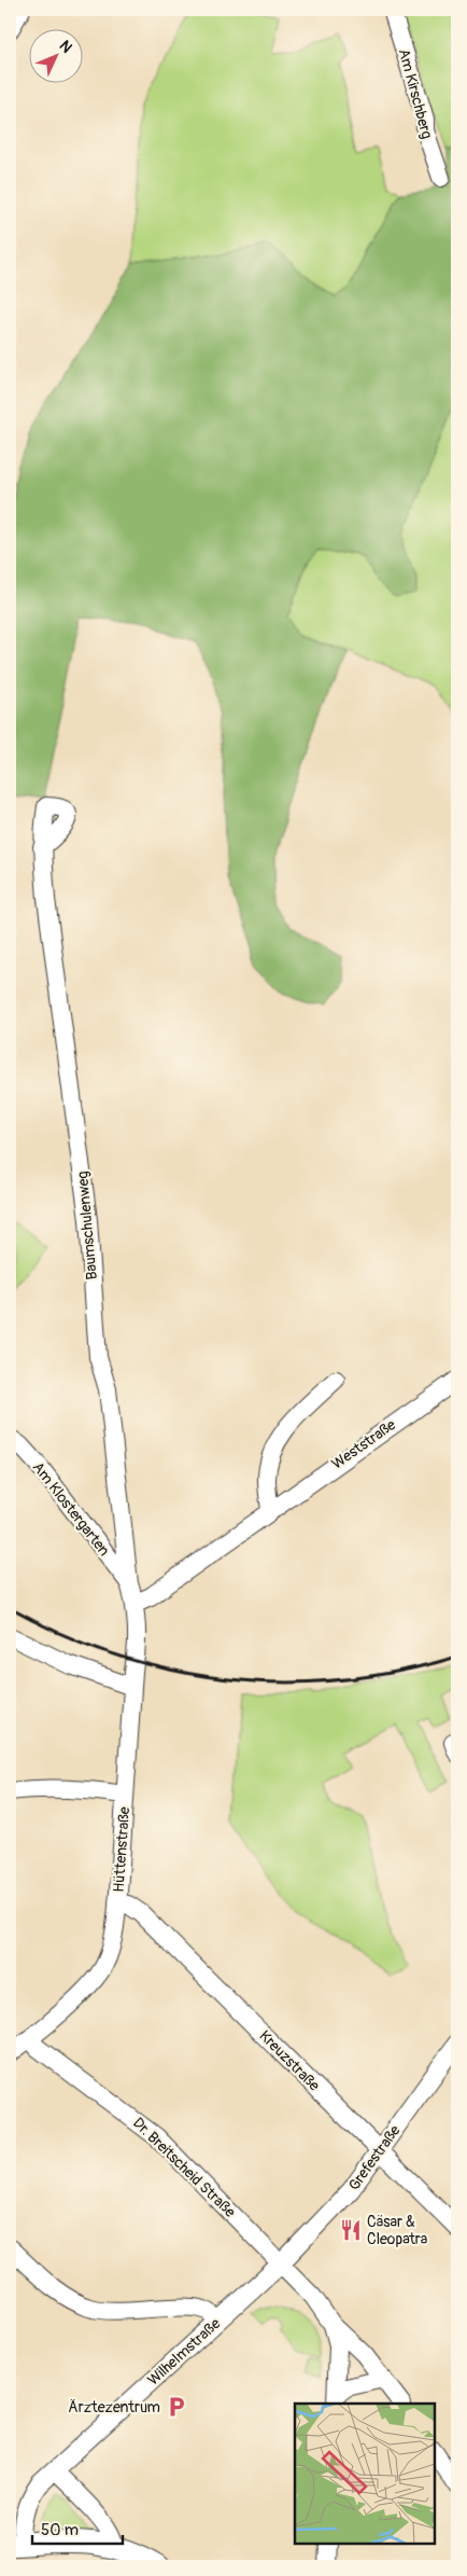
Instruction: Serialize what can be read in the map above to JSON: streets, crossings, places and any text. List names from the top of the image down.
{
  "streets": {
    "street": [
      "Am Kirschberg",
      "Baumschulenweg",
      "Weststraße",
      "Am Klostergarten",
      "Hüttenstraße",
      "Kreuzstraße",
      "Grefestraße",
      "Dr. Breitscheid Straße",
      "Wilhelmstraße"
    ]
  },
  "crossings": [
    ["Baumschulenweg", "Weststraße"],
    ["Baumschulenweg", "Am Klostergarten"],
    ["Baumschulenweg", "Hüttenstraße"],
    ["Weststraße", "Hüttenstraße"],
    ["Hüttenstraße", "Kreuzstraße"],
    ["Hüttenstraße", "Dr. Breitscheid Straße"],
    ["Kreuzstraße", "Grefestraße"],
    ["Grefestraße", "Dr. Breitscheid Straße"],
    ["Grefestraße", "Wilhelmstraße"],
    ["Dr. Breitscheid Straße", "Wilhelmstraße"]
  ],
  "places": {
    "restaurant": ["Cäsar & Cleopatra"],
    "parking": ["Ärztezentrum"]
  },
  "scale_bar": "50 m",
  "north": "top right"
}
